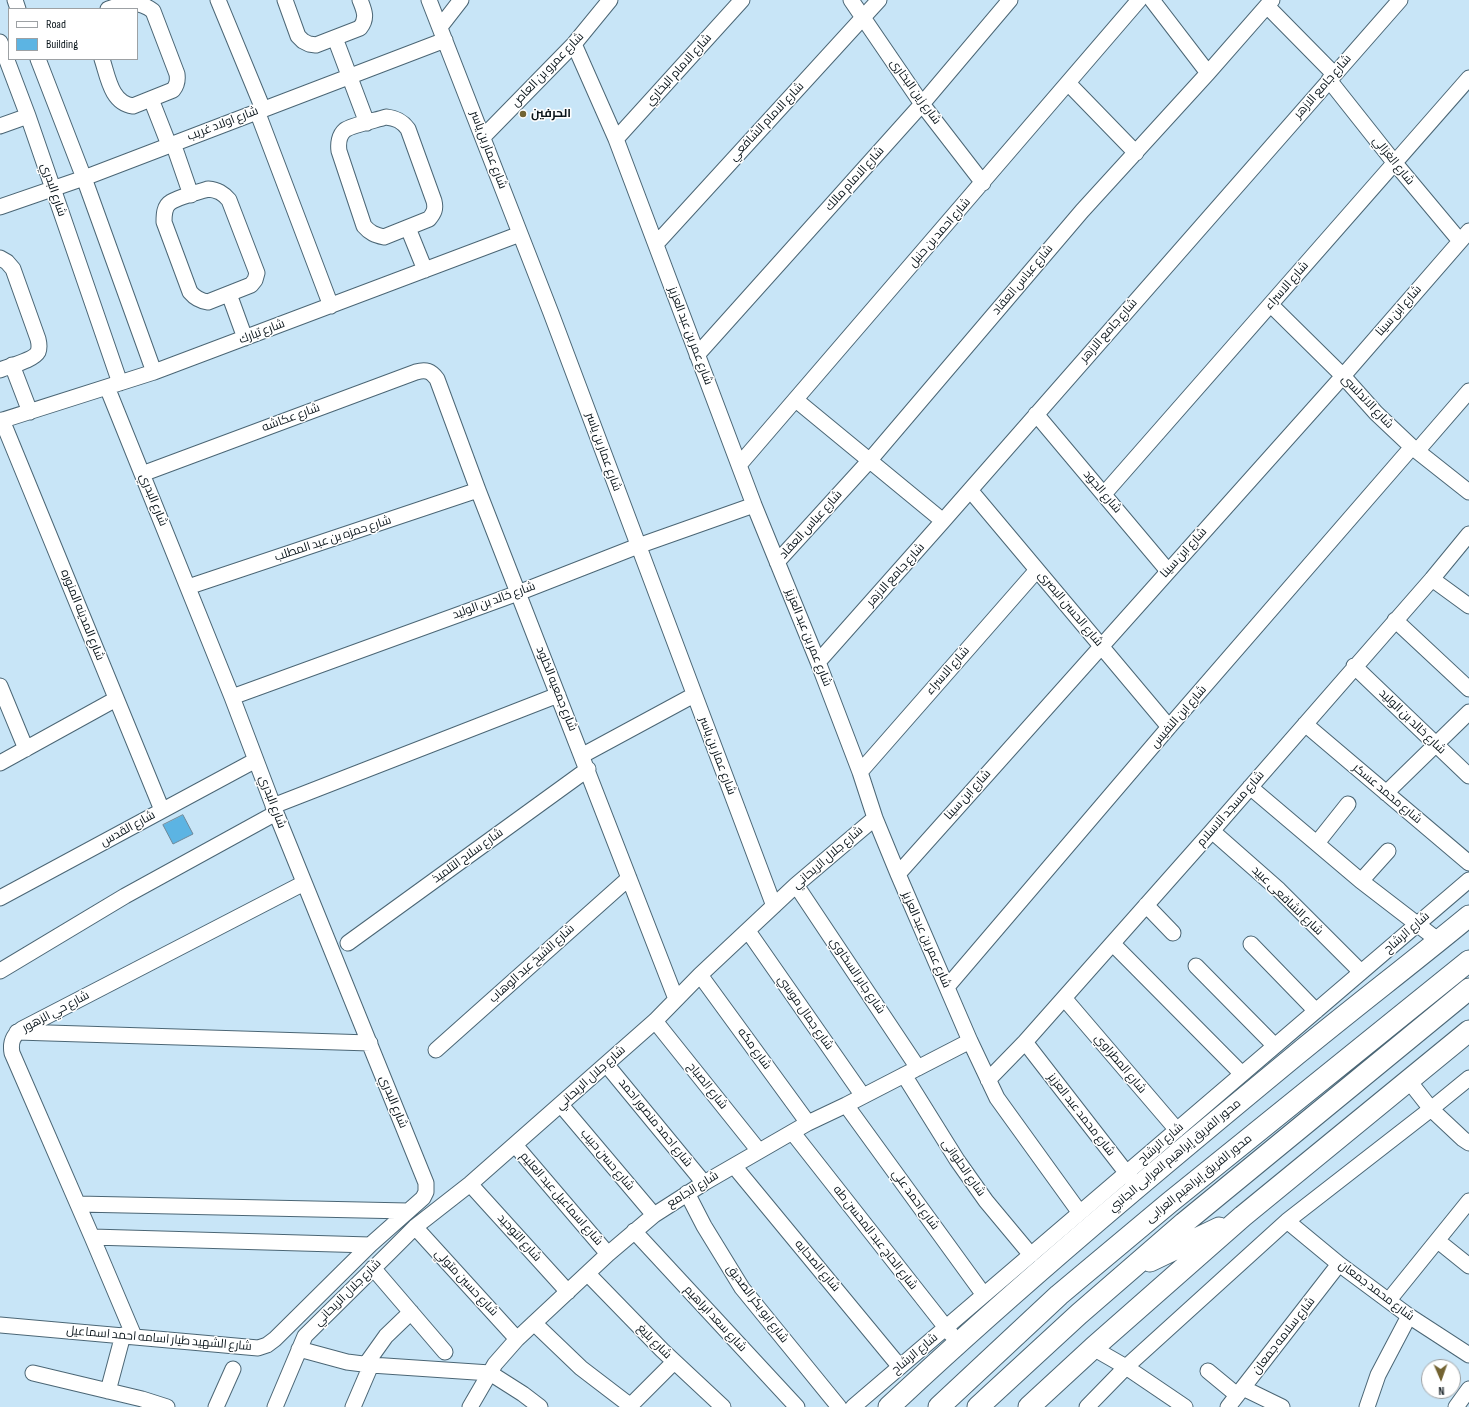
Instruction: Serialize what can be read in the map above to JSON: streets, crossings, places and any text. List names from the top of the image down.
{
  "streets": {
    "main road": ["محور الفريق إبراهيم العرابى الجانبي", "محور الفريق إبراهيم العرابى"],
    "street": [
      "شارع عمرو بن العاص",
      "شارع الامام البخاري",
      "شارع جامع الازهر",
      "شارع زين البخارى",
      "شارع الامام الشافعي",
      "شارع اولاد غريب",
      "شارع عمار بن ياسر",
      "شارع الغزالي",
      "شارع الامام مالك",
      "شارع البدري",
      "شارع احمد بن حنبل",
      "شارع عباس العقاد",
      "شارع الاسراء",
      "شارع ابن سينا",
      "شارع تبارك",
      "شارع عمر بن عبد العزيز",
      "شارع الاندلسى",
      "شارع عكاشه",
      "شارع الجود",
      "شارع حمزه بن عبد المطلب",
      "شارع خالد بن الوليد",
      "شارع الحسن البصرى",
      "شارع المدينه المنوره",
      "شارع جمعيه الخلود",
      "شارع ابن النفيس",
      "شارع محمد عسكر",
      "شارع مسجد الاسلام",
      "شارع القدس",
      "شارع سلاح التلميذ",
      "شارع جلال الريحاني",
      "شارع الشافعى عبيد",
      "شارع الرشاح",
      "شارع الشيخ عبد الوهاب",
      "شارع جابر السخاوي",
      "شارع حي الزهور",
      "شارع جمال موسي",
      "شارع مكه",
      "شارع المطراوي",
      "شارع الصباح",
      "شارع محمد عبد العزيز",
      "شارع احمد منصور احمد",
      "شارع حسن حبيب",
      "شارع الحلوانى",
      "شارع الجامع",
      "شارع اسماعيل عبد العليم",
      "شارع احمد علي",
      "شارع التوحيد",
      "شارع الحاج عبد المحسن طه",
      "شارع الصحابه",
      "شارع حسين متولي",
      "شارع محمد جمعان",
      "شارع ابو بكر الصديق",
      "شارع سعد ابراهيم",
      "شارع سلامه جمعان",
      "شارع الشهيد طيار اسامه احمد اسماعيل",
      "شارع بليغ"
    ]
  },
  "crossings": [
    ["شارع عمرو بن العاص", "شارع عمار بن ياسر"],
    ["شارع عمرو بن العاص", "شارع عمر بن عبد العزيز"],
    ["شارع الامام البخاري", "شارع عمر بن عبد العزيز"],
    ["شارع جامع الازهر", "شارع الغزالي"],
    ["شارع جامع الازهر", "شارع عمر بن عبد العزيز"],
    ["شارع جامع الازهر", "شارع الجود"],
    ["شارع جامع الازهر", "شارع الحسن البصرى"],
    ["شارع زين البخارى", "شارع الامام الشافعي"],
    ["شارع زين البخارى", "شارع الامام مالك"],
    ["شارع زين البخارى", "شارع احمد بن حنبل"],
    ["شارع الامام الشافعي", "شارع عمر بن عبد العزيز"],
    ["شارع اولاد غريب", "شارع عمار بن ياسر"],
    ["شارع اولاد غريب", "شارع البدري"],
    ["شارع عمار بن ياسر", "شارع تبارك"],
    ["شارع عمار بن ياسر", "شارع خالد بن الوليد"],
    ["شارع عمار بن ياسر", "شارع سلاح التلميذ"],
    ["شارع عمار بن ياسر", "شارع جلال الريحاني"],
    ["شارع الغزالي", "شارع عباس العقاد"],
    ["شارع الغزالي", "شارع الاسراء"],
    ["شارع الغزالي", "شارع ابن سينا"],
    ["شارع الامام مالك", "شارع عمر بن عبد العزيز"],
    ["شارع البدري", "شارع تبارك"],
    ["شارع البدري", "شارع عكاشه"],
    ["شارع البدري", "شارع حمزه بن عبد المطلب"],
    ["شارع البدري", "شارع خالد بن الوليد"],
    ["شارع البدري", "شارع القدس"],
    ["شارع البدري", "شارع حي الزهور"],
    ["شارع البدري", "شارع الشهيد طيار اسامه احمد اسماعيل"],
    ["شارع احمد بن حنبل", "شارع عمر بن عبد العزيز"],
    ["شارع عباس العقاد", "شارع عمر بن عبد العزيز"],
    ["شارع الاسراء", "شارع عمر بن عبد العزيز"],
    ["شارع الاسراء", "شارع الاندلسى"],
    ["شارع الاسراء", "شارع الجود"],
    ["شارع الاسراء", "شارع الحسن البصرى"],
    ["شارع ابن سينا", "شارع عمر بن عبد العزيز"],
    ["شارع ابن سينا", "شارع الاندلسى"],
    ["شارع ابن سينا", "شارع الجود"],
    ["شارع ابن سينا", "شارع الحسن البصرى"],
    ["شارع تبارك", "شارع المدينه المنوره"],
    ["شارع عمر بن عبد العزيز", "شارع خالد بن الوليد"],
    ["شارع عمر بن عبد العزيز", "شارع ابن النفيس"],
    ["شارع عمر بن عبد العزيز", "شارع مسجد الاسلام"],
    ["شارع عمر بن عبد العزيز", "شارع جلال الريحاني"],
    ["شارع عمر بن عبد العزيز", "شارع الرشاح"],
    ["شارع عمر بن عبد العزيز", "شارع الجامع"],
    ["شارع الاندلسى", "شارع ابن النفيس"],
    ["شارع عكاشه", "شارع جمعيه الخلود"],
    ["شارع حمزه بن عبد المطلب", "شارع جمعيه الخلود"],
    ["شارع خالد بن الوليد", "شارع جمعيه الخلود"],
    ["شارع خالد بن الوليد", "شارع مسجد الاسلام"],
    ["شارع الحسن البصرى", "شارع ابن النفيس"],
    ["شارع المدينه المنوره", "شارع القدس"],
    ["شارع جمعيه الخلود", "شارع سلاح التلميذ"],
    ["شارع جمعيه الخلود", "شارع جلال الريحاني"],
    ["شارع جمعيه الخلود", "شارع الشيخ عبد الوهاب"],
    ["شارع محمد عسكر", "شارع مسجد الاسلام"],
    ["شارع مسجد الاسلام", "شارع الشافعى عبيد"],
    ["شارع مسجد الاسلام", "شارع المطراوي"],
    ["شارع مسجد الاسلام", "شارع محمد عبد العزيز"],
    ["شارع جلال الريحاني", "شارع جابر السخاوي"],
    ["شارع جلال الريحاني", "شارع جمال موسي"],
    ["شارع جلال الريحاني", "شارع مكه"],
    ["شارع جلال الريحاني", "شارع الصباح"],
    ["شارع جلال الريحاني", "شارع احمد منصور احمد"],
    ["شارع جلال الريحاني", "شارع حسن حبيب"],
    ["شارع جلال الريحاني", "شارع اسماعيل عبد العليم"],
    ["شارع جلال الريحاني", "شارع التوحيد"],
    ["شارع جلال الريحاني", "شارع حسين متولي"],
    ["شارع الشافعى عبيد", "شارع الرشاح"],
    ["شارع الرشاح", "شارع المطراوي"],
    ["شارع الرشاح", "شارع محمد عبد العزيز"],
    ["شارع الرشاح", "محور الفريق إبراهيم العرابى الجانبي"],
    ["شارع الرشاح", "شارع الحلوانى"],
    ["شارع الرشاح", "شارع احمد علي"],
    ["شارع الرشاح", "شارع الحاج عبد المحسن طه"],
    ["شارع الرشاح", "شارع الصحابه"],
    ["شارع جابر السخاوي", "شارع الجامع"],
    ["شارع حي الزهور", "شارع الشهيد طيار اسامه احمد اسماعيل"],
    ["شارع جمال موسي", "شارع الجامع"],
    ["شارع مكه", "شارع الجامع"],
    ["شارع الصباح", "شارع الجامع"],
    ["شارع محمد عبد العزيز", "محور الفريق إبراهيم العرابى الجانبي"],
    ["شارع احمد منصور احمد", "شارع الجامع"],
    ["محور الفريق إبراهيم العرابى الجانبي", "شارع الحاج عبد المحسن طه"],
    ["شارع حسن حبيب", "شارع الجامع"],
    ["شارع الحلوانى", "شارع الجامع"],
    ["شارع الجامع", "شارع اسماعيل عبد العليم"],
    ["شارع الجامع", "شارع احمد علي"],
    ["شارع الجامع", "شارع التوحيد"],
    ["شارع الجامع", "شارع الحاج عبد المحسن طه"],
    ["شارع الجامع", "شارع الصحابه"],
    ["شارع الجامع", "شارع حسين متولي"],
    ["شارع الجامع", "شارع ابو بكر الصديق"],
    ["شارع الجامع", "شارع سعد ابراهيم"],
    ["شارع الجامع", "شارع بليغ"],
    ["شارع محمد جمعان", "شارع سلامه جمعان"]
  ],
  "places": ["الحرفين"],
  "legend": ["Road", "Building"],
  "north": "bottom"
}
